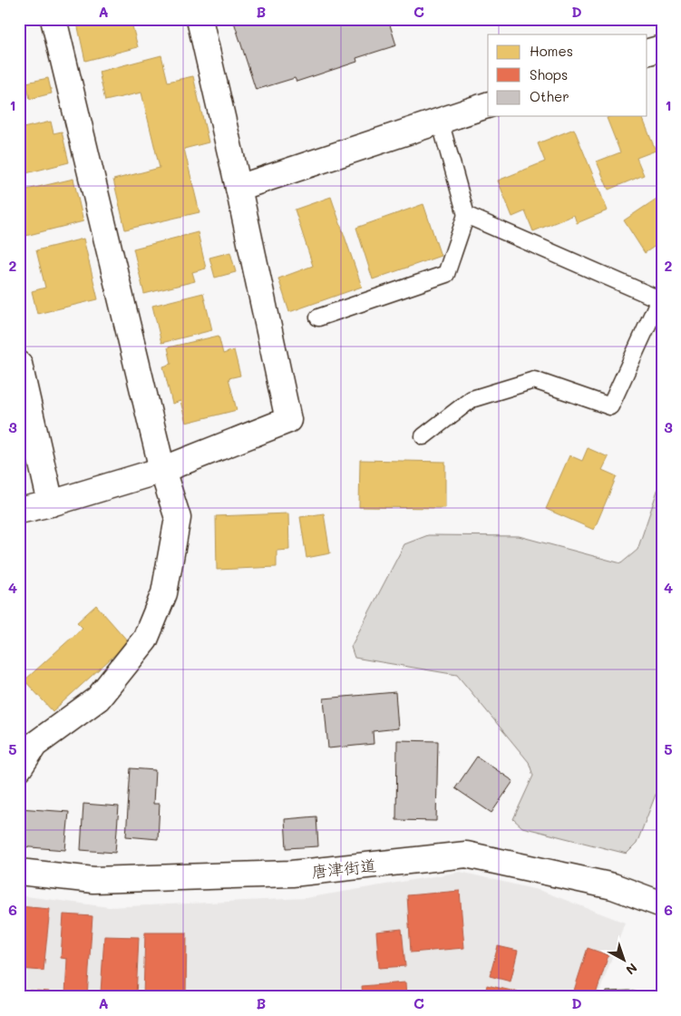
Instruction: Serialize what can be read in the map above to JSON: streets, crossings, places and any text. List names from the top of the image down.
{
  "streets": {
    "street": ["唐津街道"]
  },
  "legend": ["Homes", "Shops", "Other"],
  "north": "bottom right",
  "grid": {
    "columns": [
      "A",
      "B",
      "C",
      "D"
    ],
    "rows": [
      "1",
      "2",
      "3",
      "4",
      "5",
      "6"
    ]
  }
}
